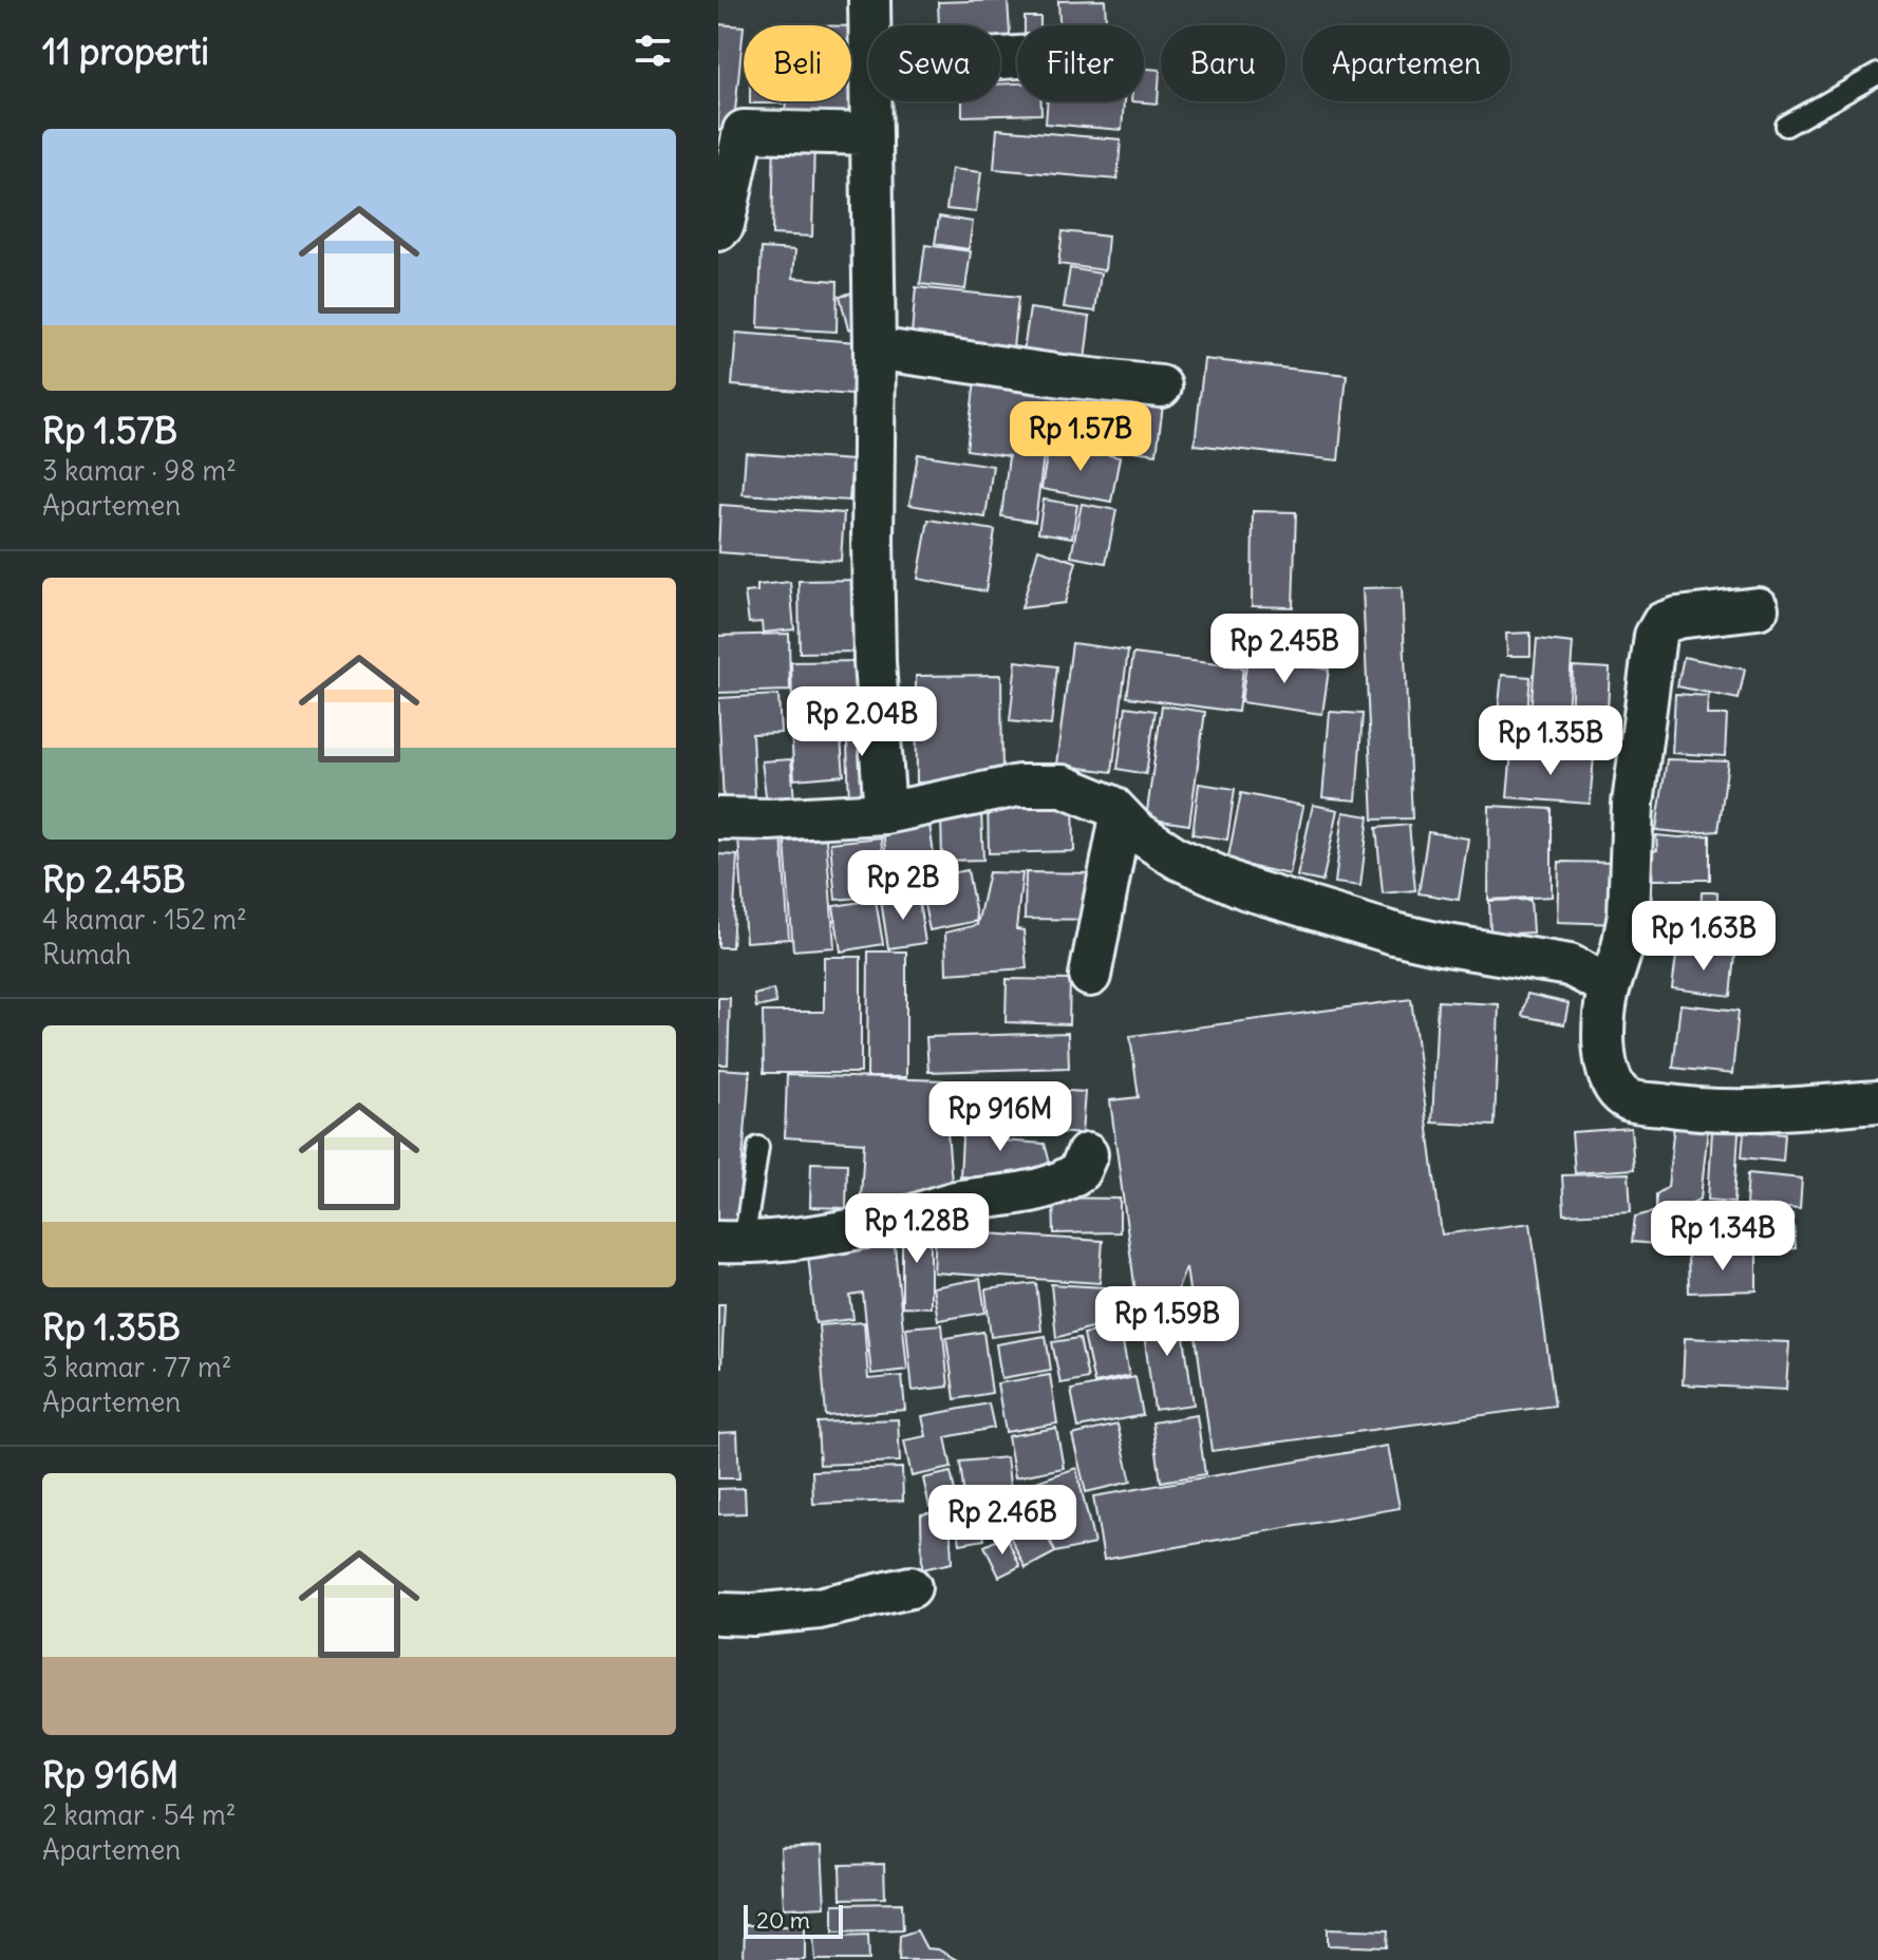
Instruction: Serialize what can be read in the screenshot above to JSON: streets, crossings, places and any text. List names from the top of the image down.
{
  "scale_bar": "20 m",
  "page": {
    "heading": "11 properti",
    "chip": [
      "Beli",
      "Sewa",
      "Filter",
      "Baru",
      "Apartemen"
    ],
    "list": [
      {
        "name": "Rp 1.57B",
        "note": "3 kamar · 98 m² · Apartemen"
      },
      {
        "name": "Rp 2.45B",
        "note": "4 kamar · 152 m² · Rumah"
      },
      {
        "name": "Rp 1.35B",
        "note": "3 kamar · 77 m² · Apartemen"
      },
      {
        "name": "Rp 916M",
        "note": "2 kamar · 54 m² · Apartemen"
      }
    ],
    "price": [
      "Rp 1.57B",
      "Rp 2.45B",
      "Rp 2.04B",
      "Rp 1.35B",
      "Rp 2B",
      "Rp 1.63B",
      "Rp 916M",
      "Rp 1.28B",
      "Rp 1.34B",
      "Rp 1.59B",
      "Rp 2.46B"
    ],
    "scale": "20 m"
  }
}
